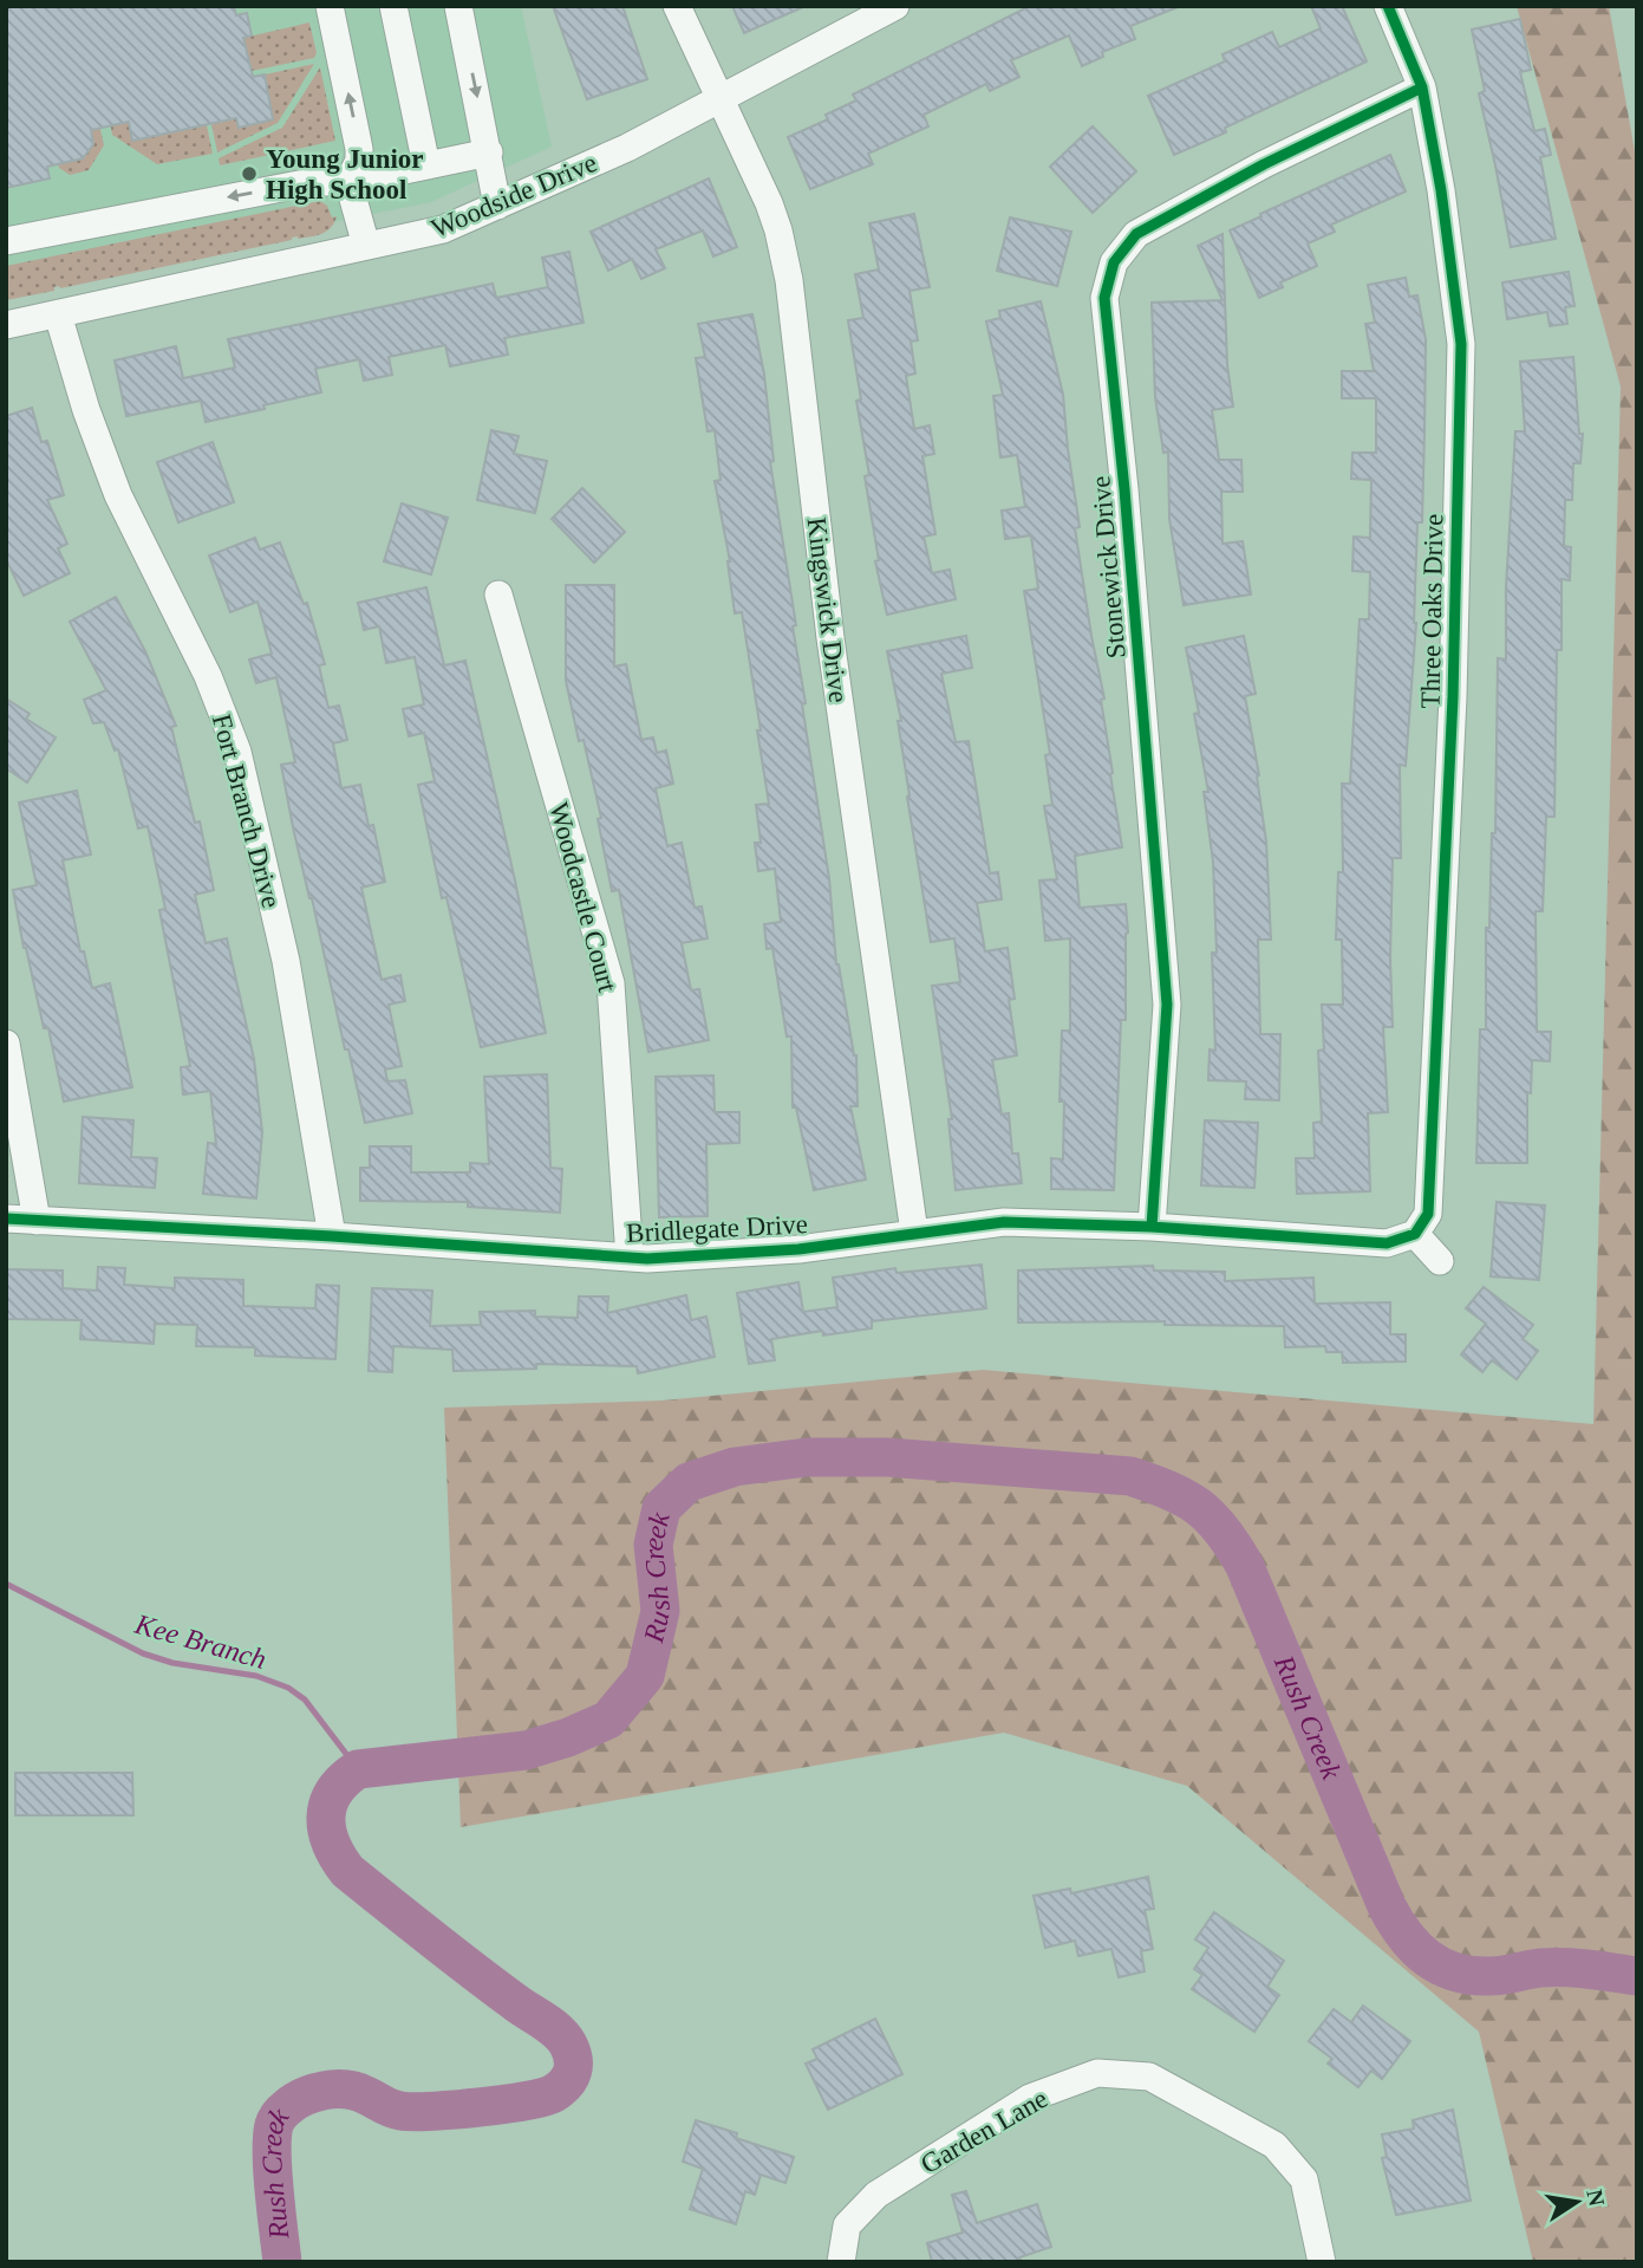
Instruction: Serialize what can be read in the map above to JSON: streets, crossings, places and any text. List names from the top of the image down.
{
  "streets": {
    "street": [
      "Woodside Drive",
      "Stonewick Drive",
      "Kingswick Drive",
      "Three Oaks Drive",
      "Fort Branch Drive",
      "Woodcastle Court",
      "Bridlegate Drive",
      "Garden Lane"
    ]
  },
  "crossings": [
    ["Woodside Drive", "Kingswick Drive"],
    ["Woodside Drive", "Fort Branch Drive"],
    ["Stonewick Drive", "Three Oaks Drive"],
    ["Stonewick Drive", "Bridlegate Drive"],
    ["Kingswick Drive", "Bridlegate Drive"],
    ["Three Oaks Drive", "Bridlegate Drive"],
    ["Fort Branch Drive", "Bridlegate Drive"],
    ["Woodcastle Court", "Bridlegate Drive"]
  ],
  "water": ["Rush Creek", "Kee Branch"],
  "places": ["Young Junior High School"],
  "north": "right"
}
